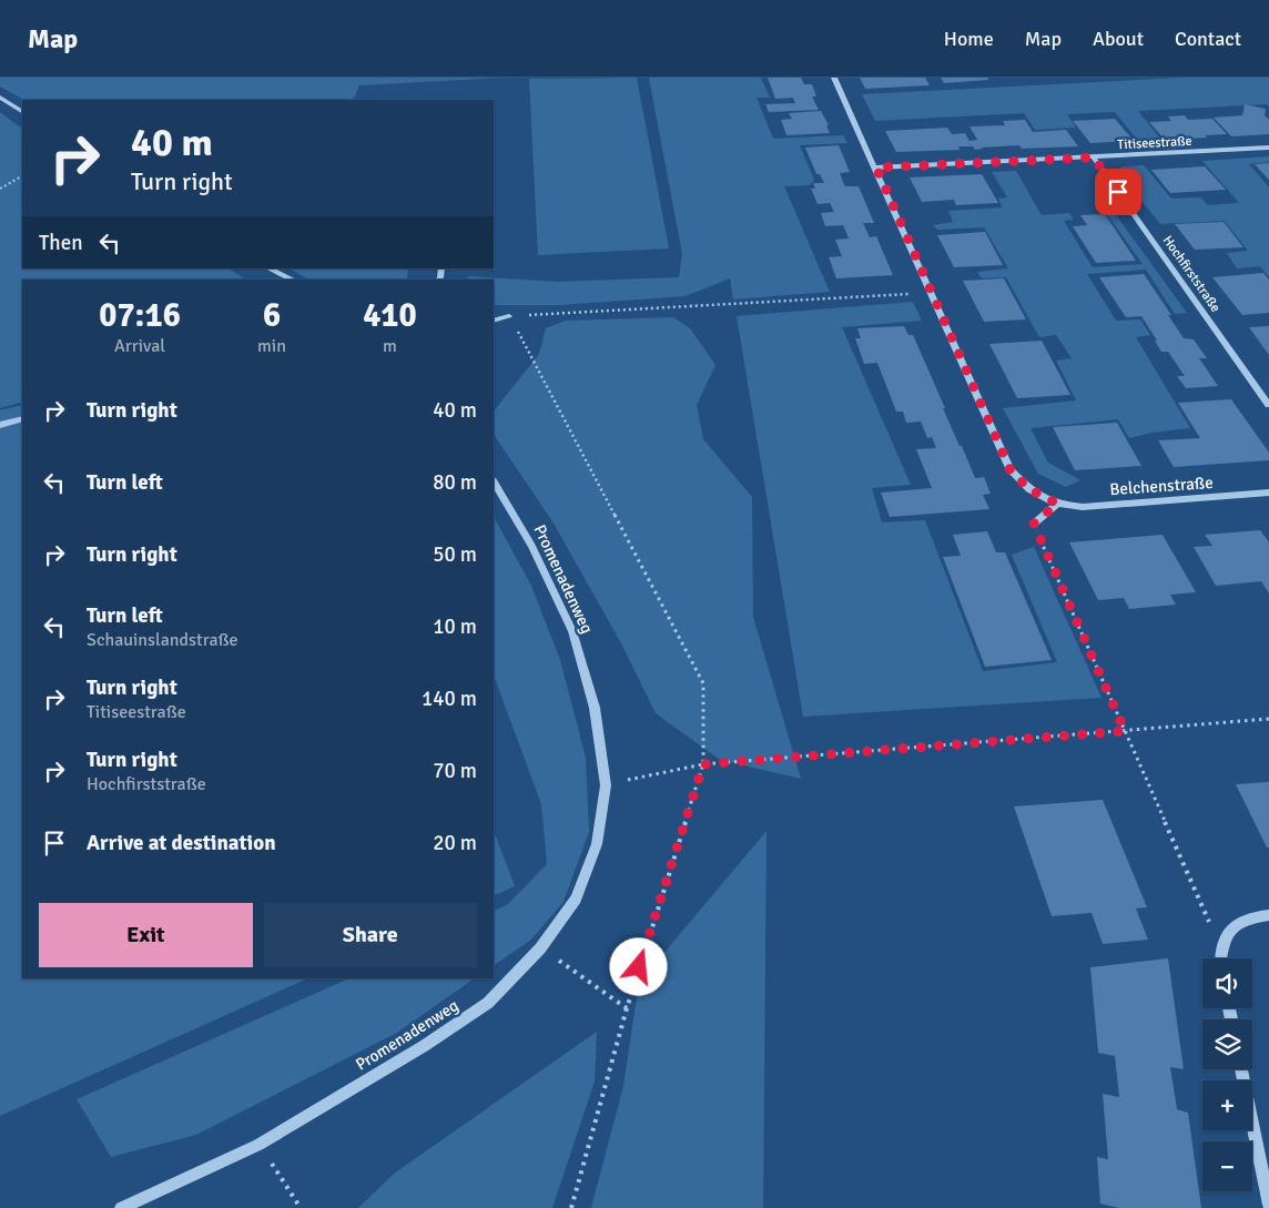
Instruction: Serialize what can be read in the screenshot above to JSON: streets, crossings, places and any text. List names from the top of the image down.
{
  "streets": {
    "street": [
      "Titiseestraße",
      "Hochfirststraße",
      "Belchenstraße",
      "Promenadenweg"
    ]
  },
  "crossings": [
    ["Titiseestraße", "Hochfirststraße"]
  ],
  "page": {
    "header": "Map",
    "nav": [
      "Home",
      "Map",
      "About",
      "Contact"
    ],
    "turn": ["40 m", "Turn right"],
    "then": "Then",
    "eta": [
      "07:16",
      "Arrival",
      "6",
      "min",
      "410",
      "m"
    ],
    "list": [
      {
        "name": "Turn right",
        "value": "40 m"
      },
      {
        "name": "Turn left",
        "value": "80 m"
      },
      {
        "name": "Turn right",
        "value": "50 m"
      },
      {
        "name": "Turn left",
        "note": "Schauinslandstraße",
        "value": "10 m"
      },
      {
        "name": "Turn right",
        "note": "Titiseestraße",
        "value": "140 m"
      },
      {
        "name": "Turn right",
        "note": "Hochfirststraße",
        "value": "70 m"
      },
      {
        "name": "Arrive at destination",
        "value": "20 m"
      }
    ],
    "buttons": ["Exit", "Share"],
    "map_buttons": ["+", "−"]
  }
}
